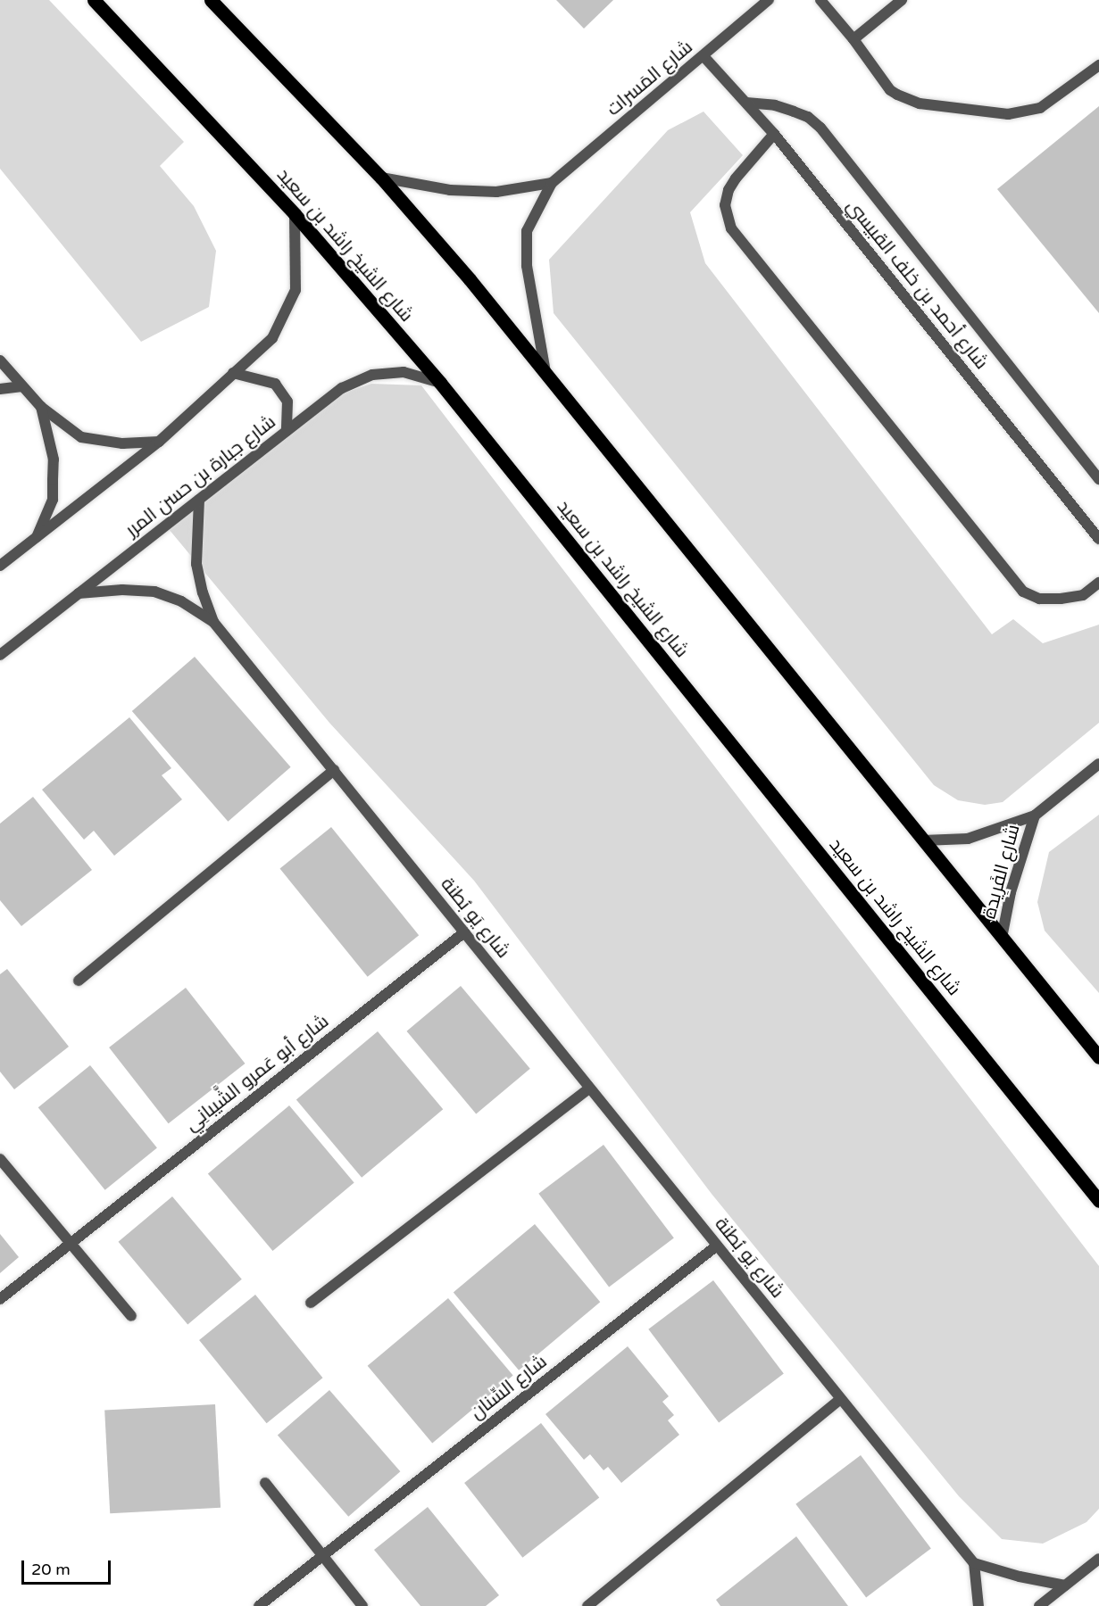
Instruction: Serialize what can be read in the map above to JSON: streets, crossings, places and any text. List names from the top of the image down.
{
  "streets": {
    "main road": ["شارع الشيخ راشد بن سعيد"],
    "street": [
      "شارع المَسرات",
      "شارع أحمد بن خلف القبيسي",
      "شارع جبارة بن حسن المرر",
      "شارع الفَرِيدة",
      "شارع يَو بُطنة",
      "شارع أبو عَمرو الشَّيبانِي",
      "شارع السِّنان"
    ]
  },
  "crossings": [
    ["شارع المَسرات", "شارع أحمد بن خلف القبيسي"],
    ["شارع الشيخ راشد بن سعيد", "شارع جبارة بن حسن المرر"],
    ["شارع جبارة بن حسن المرر", "شارع يَو بُطنة"],
    ["شارع يَو بُطنة", "شارع أبو عَمرو الشَّيبانِي"],
    ["شارع يَو بُطنة", "شارع السِّنان"]
  ],
  "scale_bar": "20 m"
}
